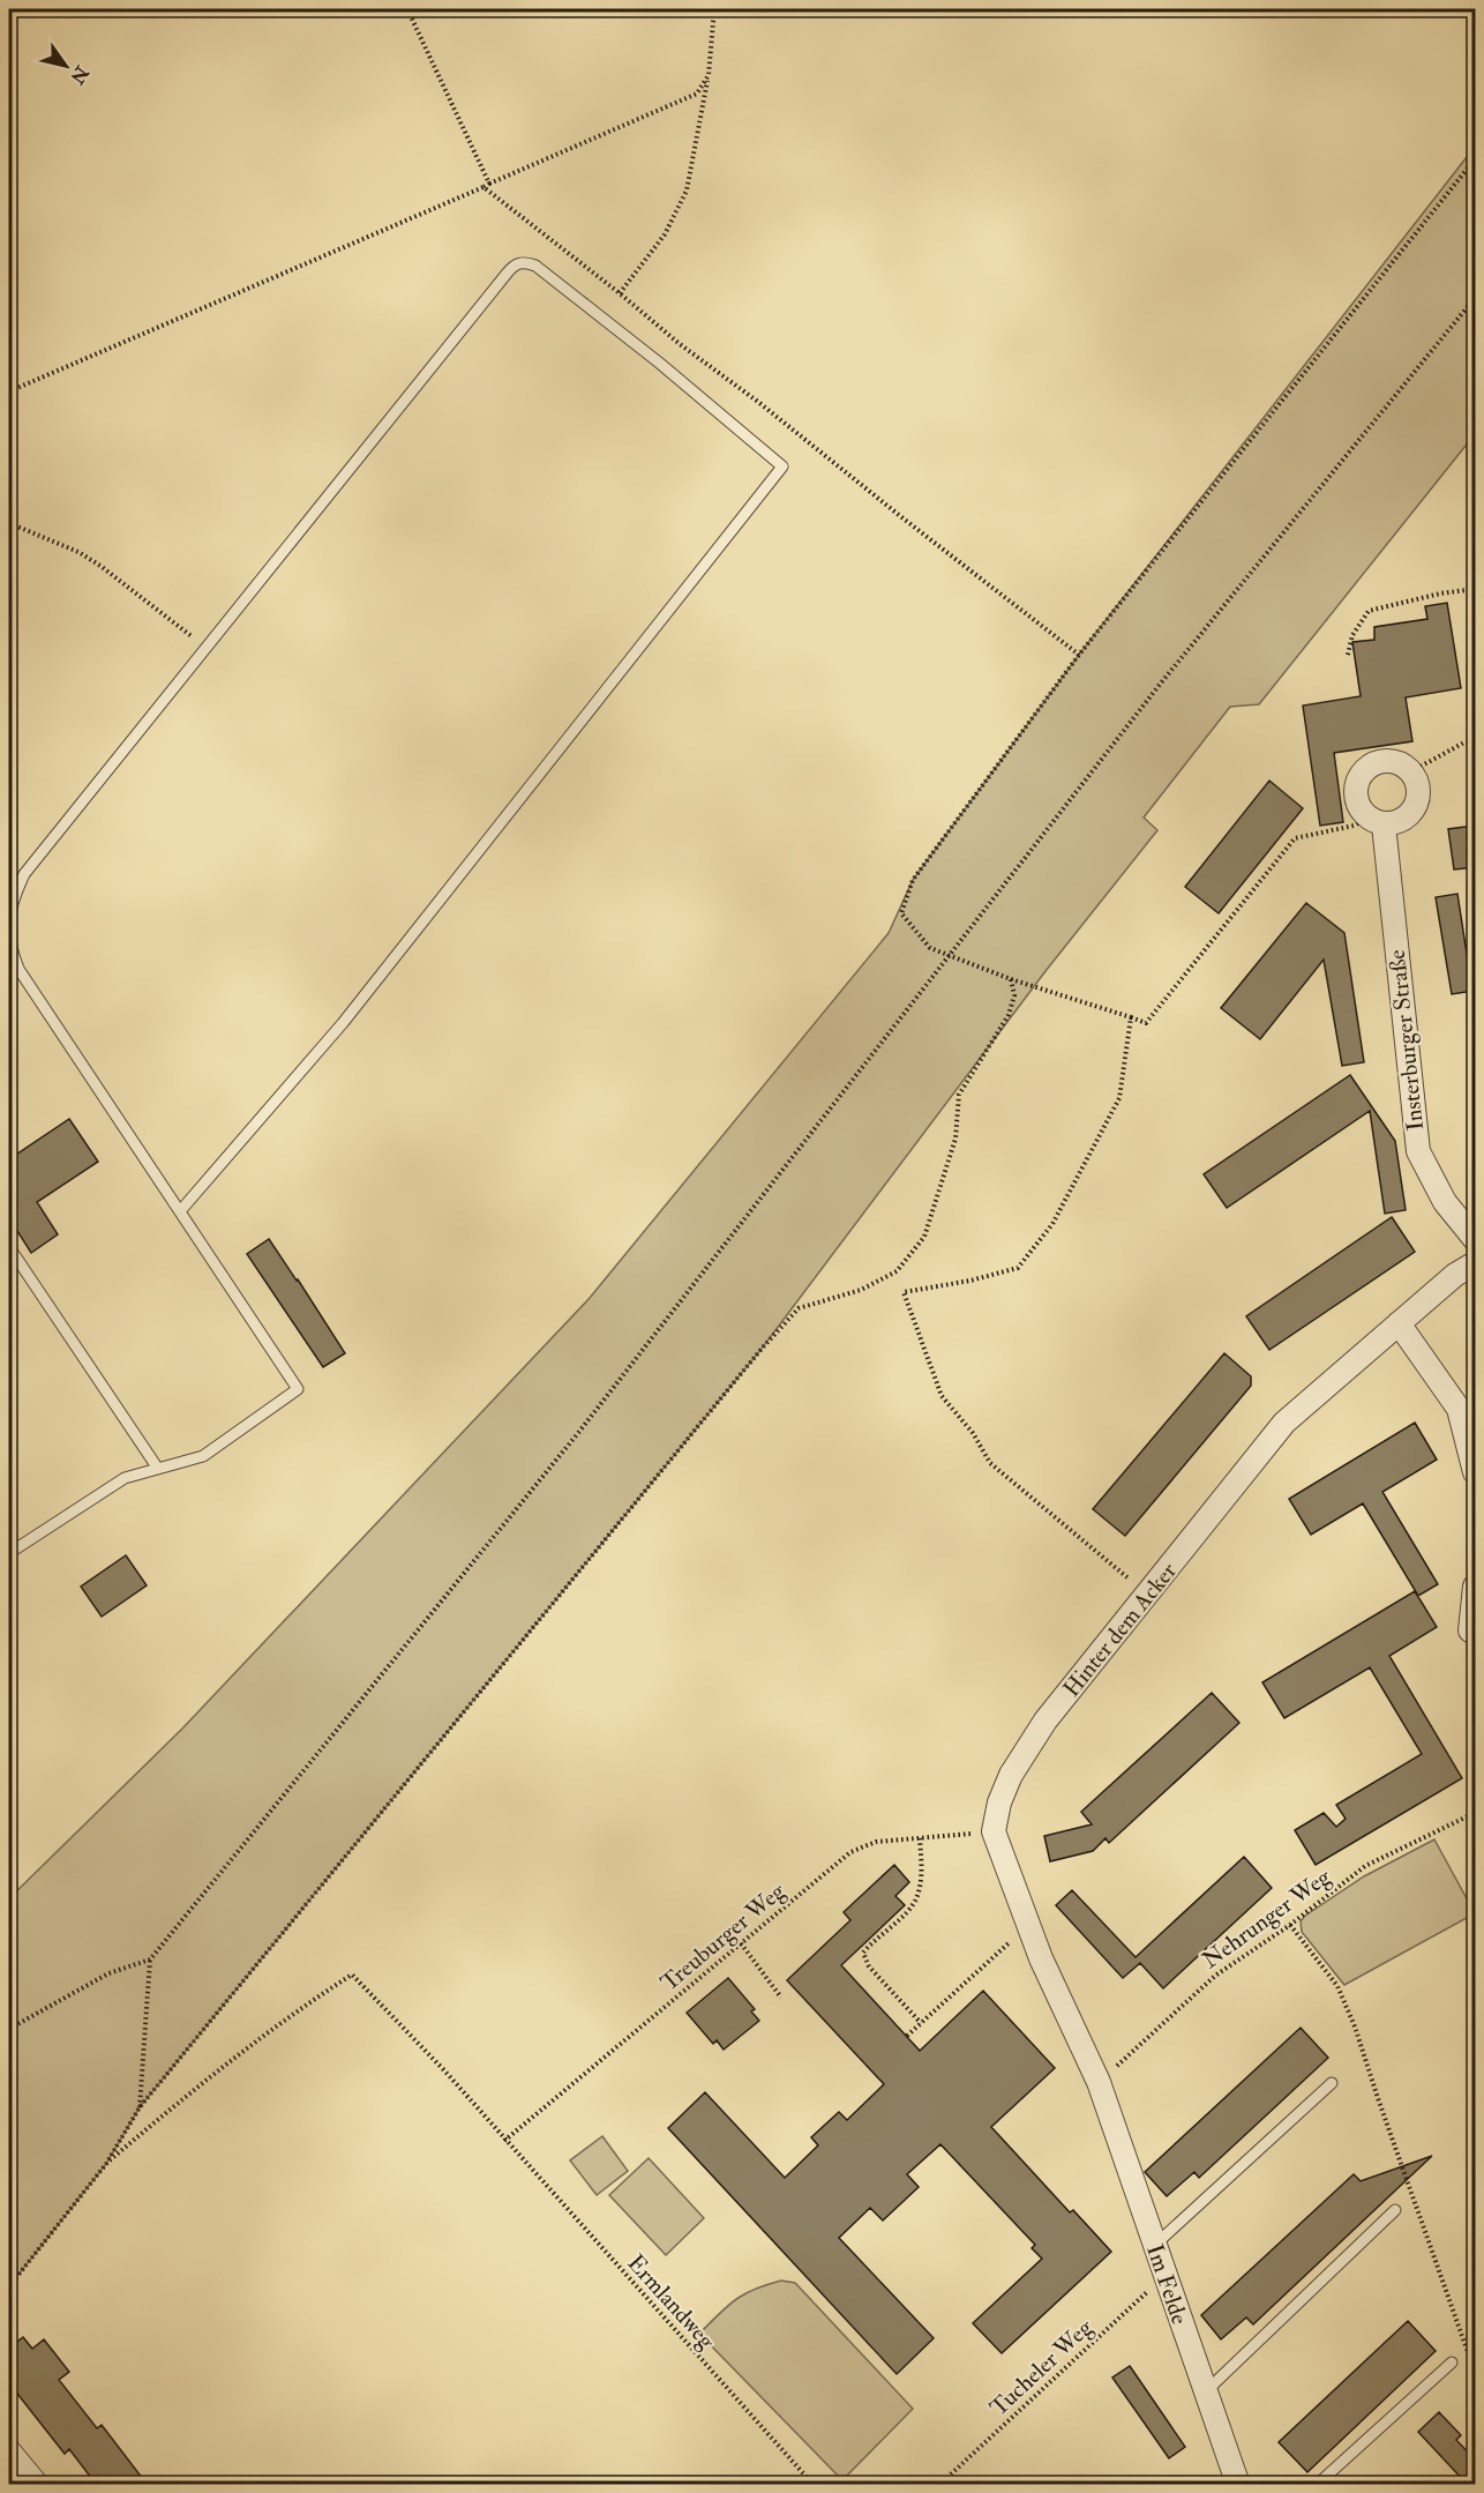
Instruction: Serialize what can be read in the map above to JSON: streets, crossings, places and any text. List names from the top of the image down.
{
  "streets": {
    "street": ["Insterburger Straße", "Hinter dem Acker", "Im Felde"],
    "path": [
      "Nehrunger Weg",
      "Treuburger Weg",
      "Ermlandweg",
      "Tucheler Weg"
    ]
  },
  "crossings": [
    ["Hinter dem Acker", "Treuburger Weg"],
    ["Nehrunger Weg", "Im Felde"],
    ["Treuburger Weg", "Ermlandweg"],
    ["Im Felde", "Tucheler Weg"]
  ],
  "north": "bottom right"
}
